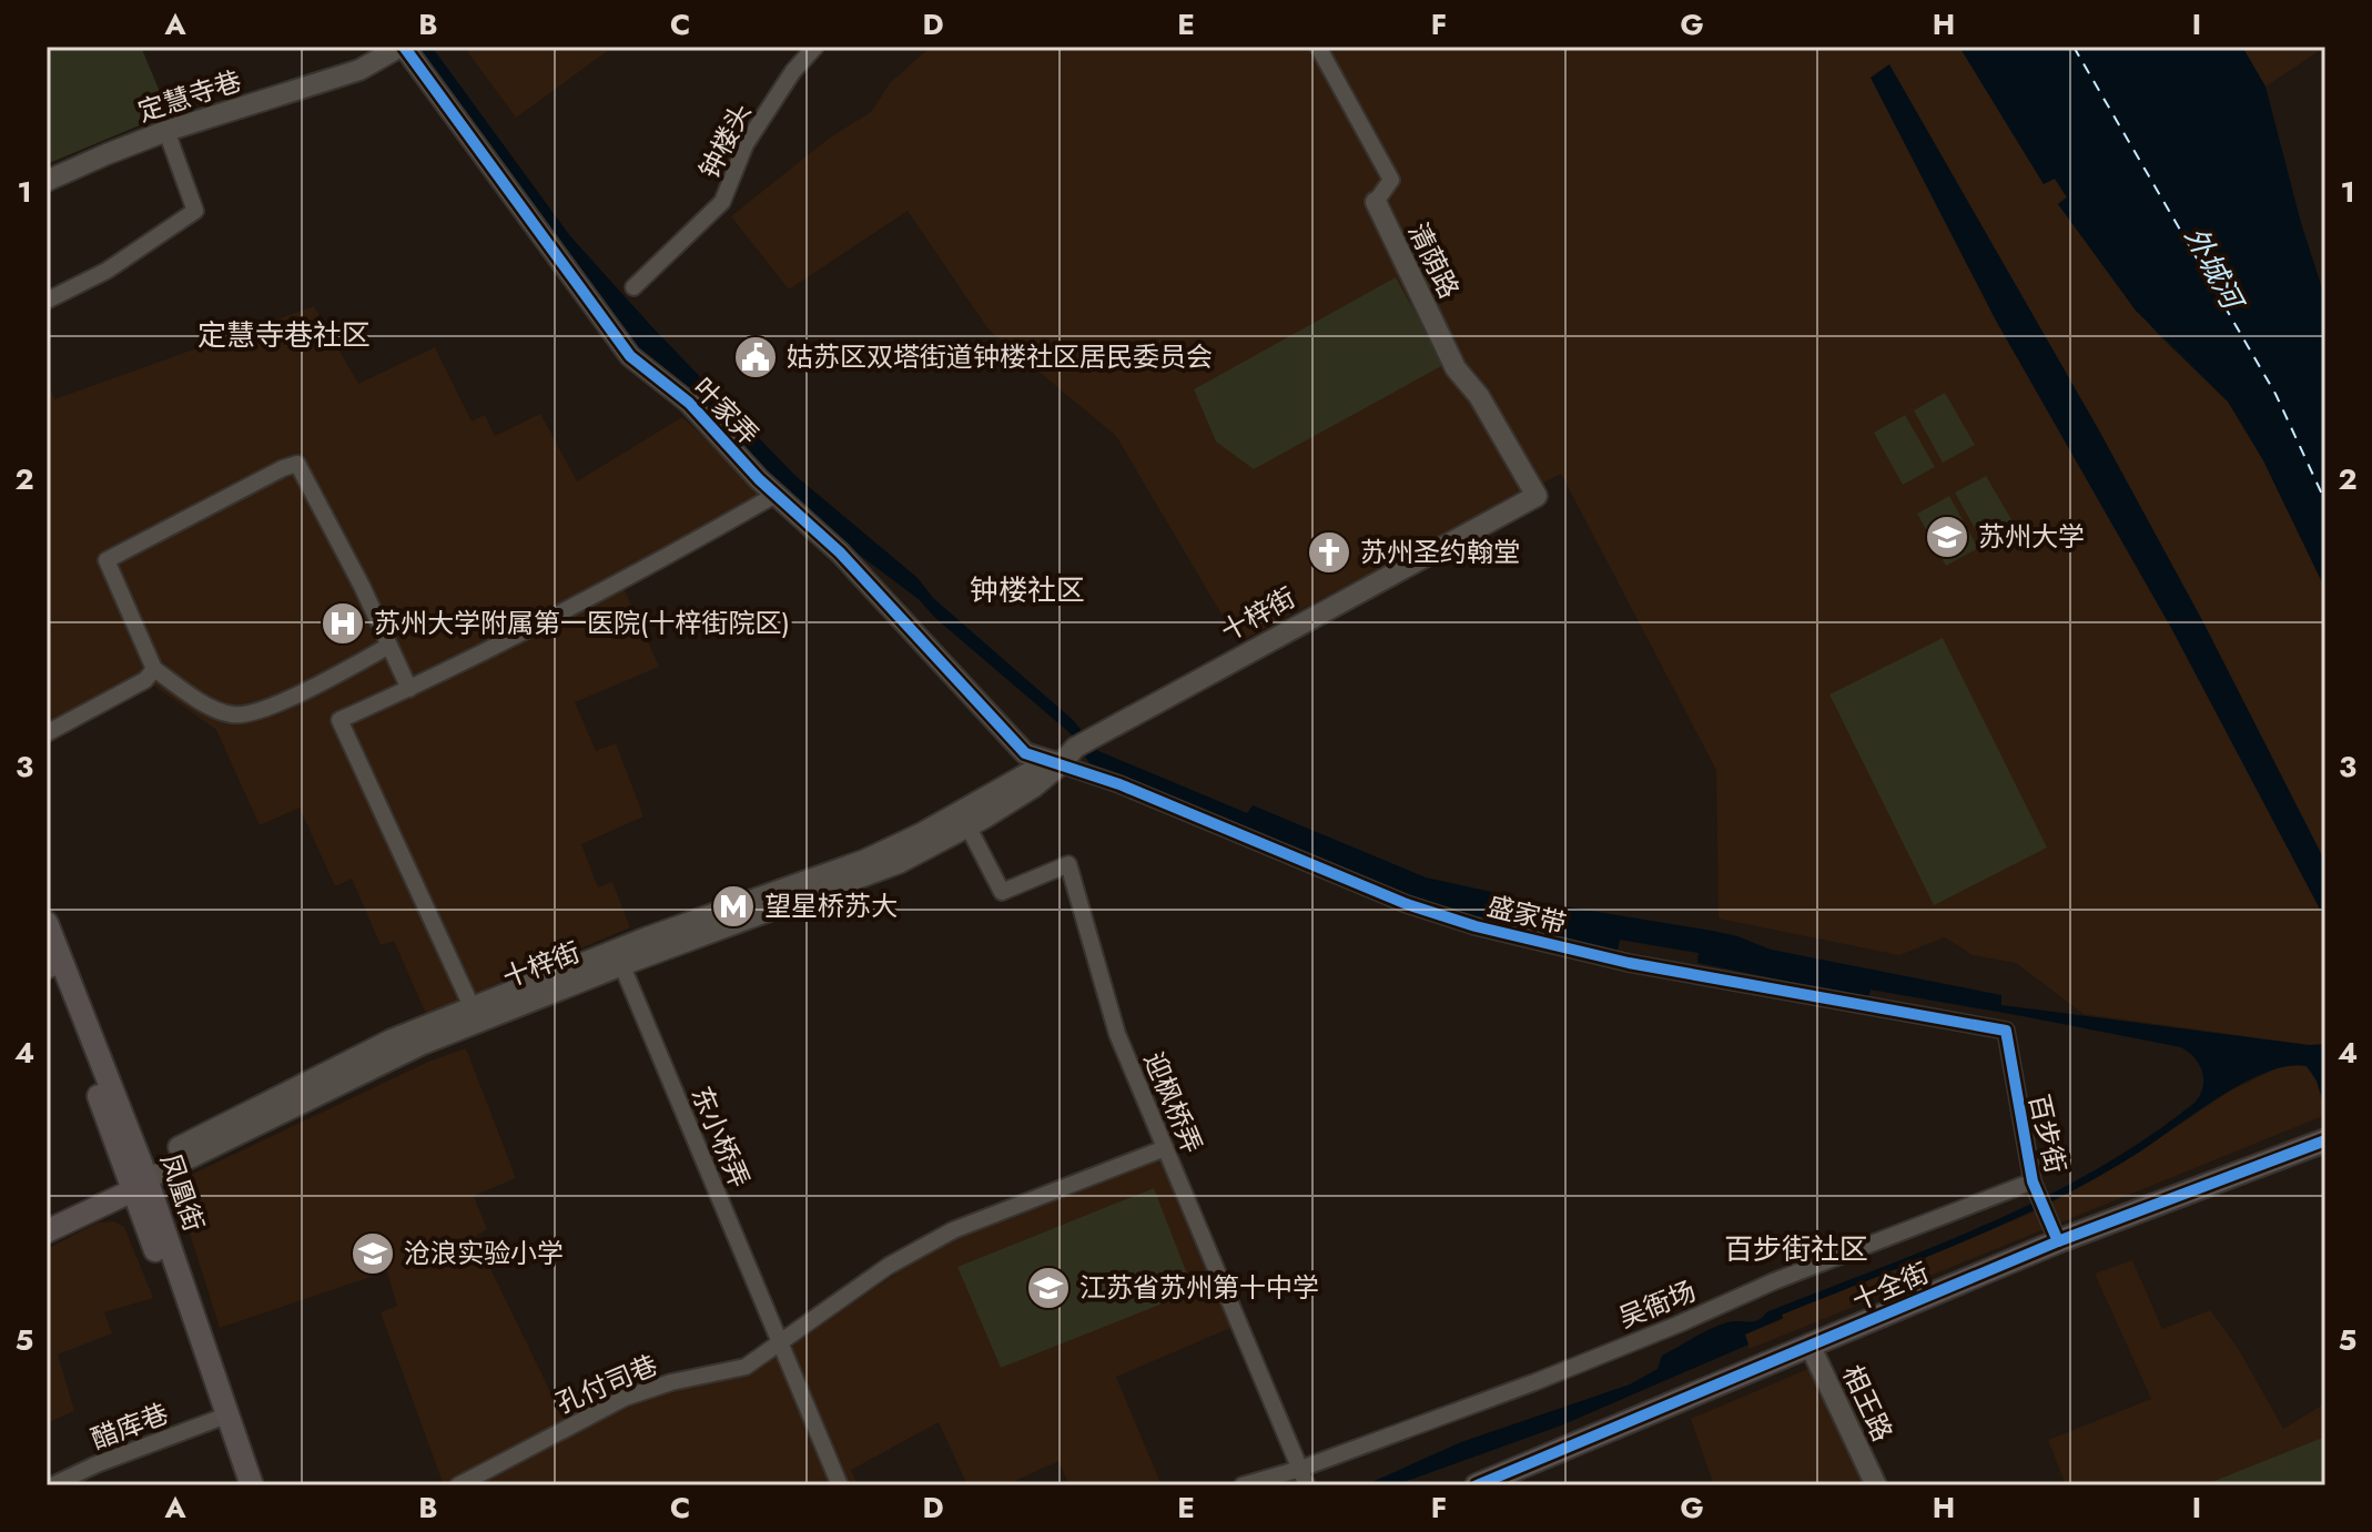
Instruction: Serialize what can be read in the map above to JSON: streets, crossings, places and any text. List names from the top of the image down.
{
  "streets": {
    "main road": ["十梓街", "凤凰街", "十全街"],
    "street": [
      "定慧寺巷",
      "钟楼头",
      "清荫路",
      "叶家弄",
      "盛家带",
      "迎枫桥弄",
      "百步街",
      "东小桥弄",
      "吴衙场",
      "孔付司巷",
      "相王路",
      "醋库巷"
    ]
  },
  "crossings": [
    ["定慧寺巷", "叶家弄"],
    ["清荫路", "十梓街"],
    ["叶家弄", "十梓街"],
    ["叶家弄", "盛家带"],
    ["十梓街", "盛家带"],
    ["十梓街", "迎枫桥弄"],
    ["十梓街", "东小桥弄"],
    ["十梓街", "凤凰街"],
    ["盛家带", "百步街"],
    ["迎枫桥弄", "吴衙场"],
    ["迎枫桥弄", "孔付司巷"],
    ["百步街", "十全街"],
    ["百步街", "吴衙场"],
    ["东小桥弄", "孔付司巷"],
    ["凤凰街", "醋库巷"],
    ["十全街", "相王路"]
  ],
  "districts": ["定慧寺巷社区", "钟楼社区", "百步街社区"],
  "water": ["外城河"],
  "places": {
    "public building": ["姑苏区双塔街道钟楼社区居民委员会"],
    "school or university": ["苏州大学", "沧浪实验小学", "江苏省苏州第十中学"],
    "church": ["苏州圣约翰堂"],
    "hospital": ["苏州大学附属第一医院(十梓街院区)"],
    "metro station": ["望星桥苏大"]
  },
  "grid": {
    "columns": [
      "A",
      "B",
      "C",
      "D",
      "E",
      "F",
      "G",
      "H",
      "I"
    ],
    "rows": [
      "1",
      "2",
      "3",
      "4",
      "5"
    ]
  }
}
